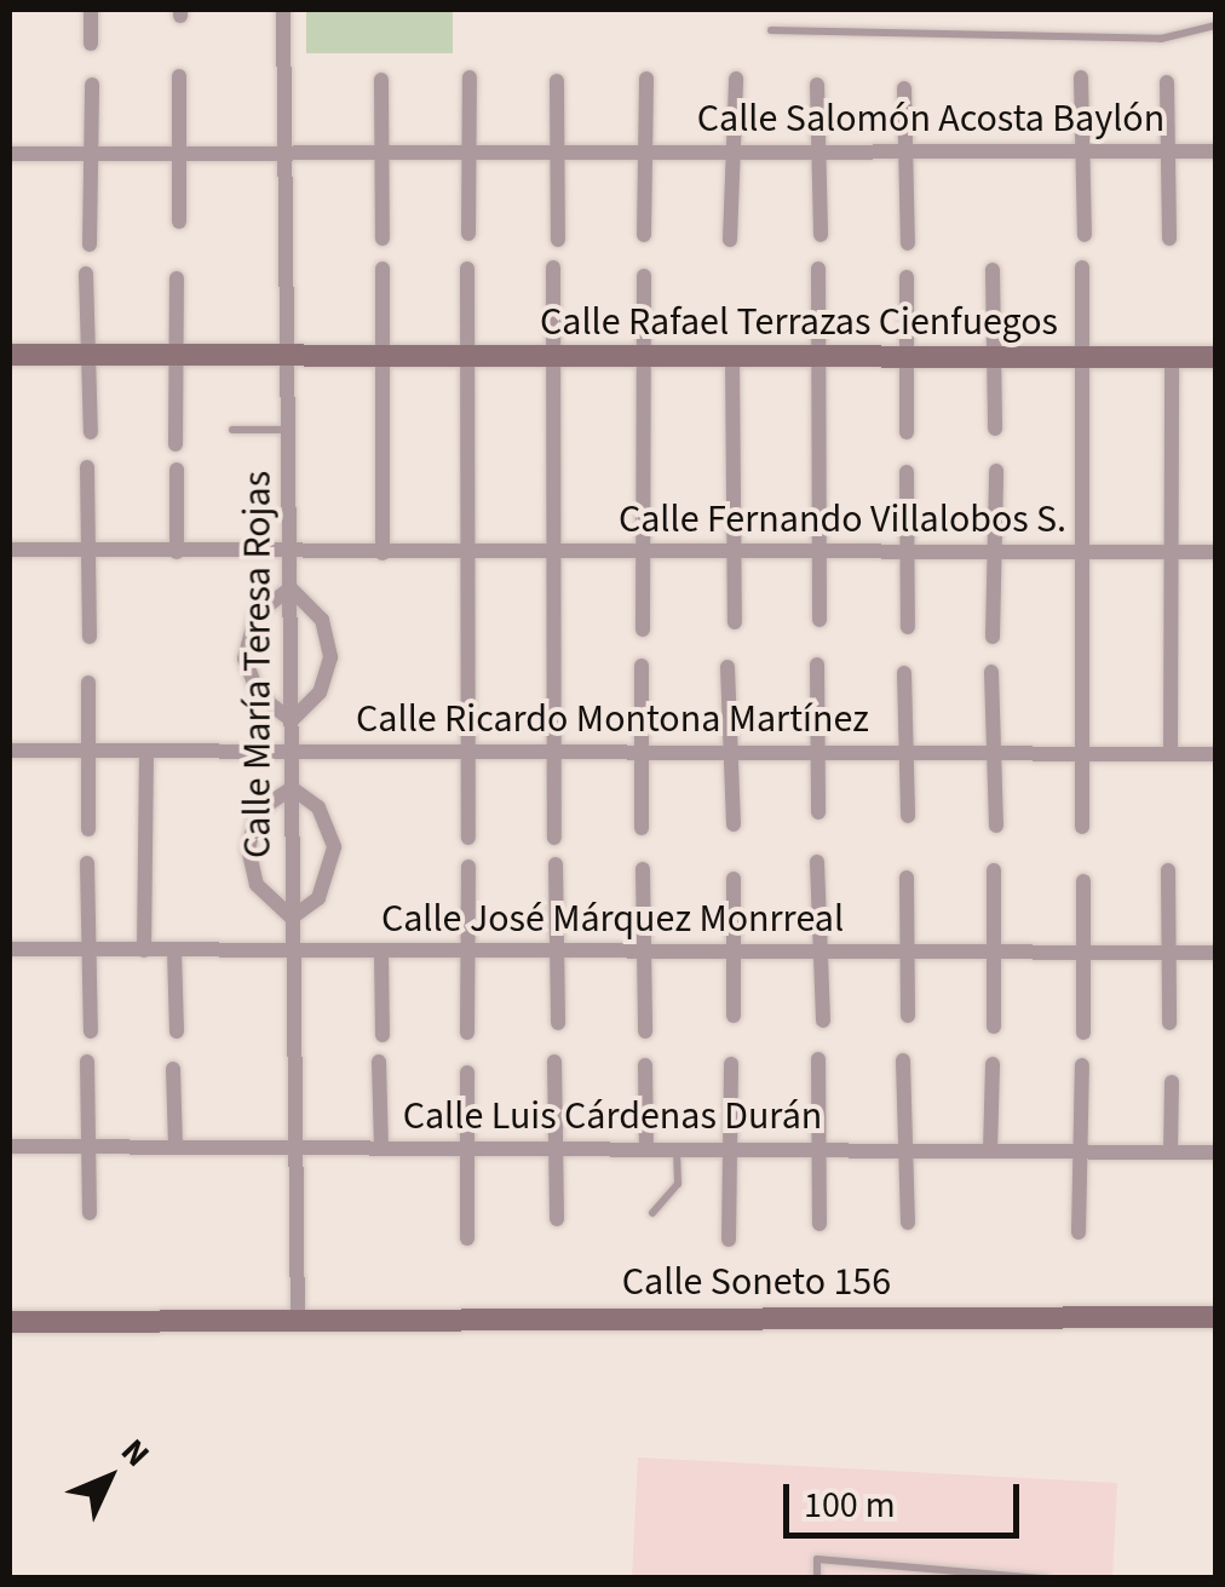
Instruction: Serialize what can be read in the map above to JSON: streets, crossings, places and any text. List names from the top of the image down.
{
  "streets": {
    "street": [
      "Calle Salomón Acosta Baylón",
      "Calle Rafael Terrazas Cienfuegos",
      "Calle Fernando Villalobos S.",
      "Calle María Teresa Rojas",
      "Calle Ricardo Montona Martínez",
      "Calle José Márquez Monrreal",
      "Calle Luis Cárdenas Durán",
      "Calle Soneto 156"
    ]
  },
  "crossings": [
    ["Calle Salomón Acosta Baylón", "Calle María Teresa Rojas"],
    ["Calle Rafael Terrazas Cienfuegos", "Calle María Teresa Rojas"],
    ["Calle Fernando Villalobos S.", "Calle María Teresa Rojas"],
    ["Calle María Teresa Rojas", "Calle Ricardo Montona Martínez"],
    ["Calle María Teresa Rojas", "Calle José Márquez Monrreal"],
    ["Calle María Teresa Rojas", "Calle Luis Cárdenas Durán"],
    ["Calle María Teresa Rojas", "Calle Soneto 156"]
  ],
  "scale_bar": "100 m",
  "north": "top right"
}
